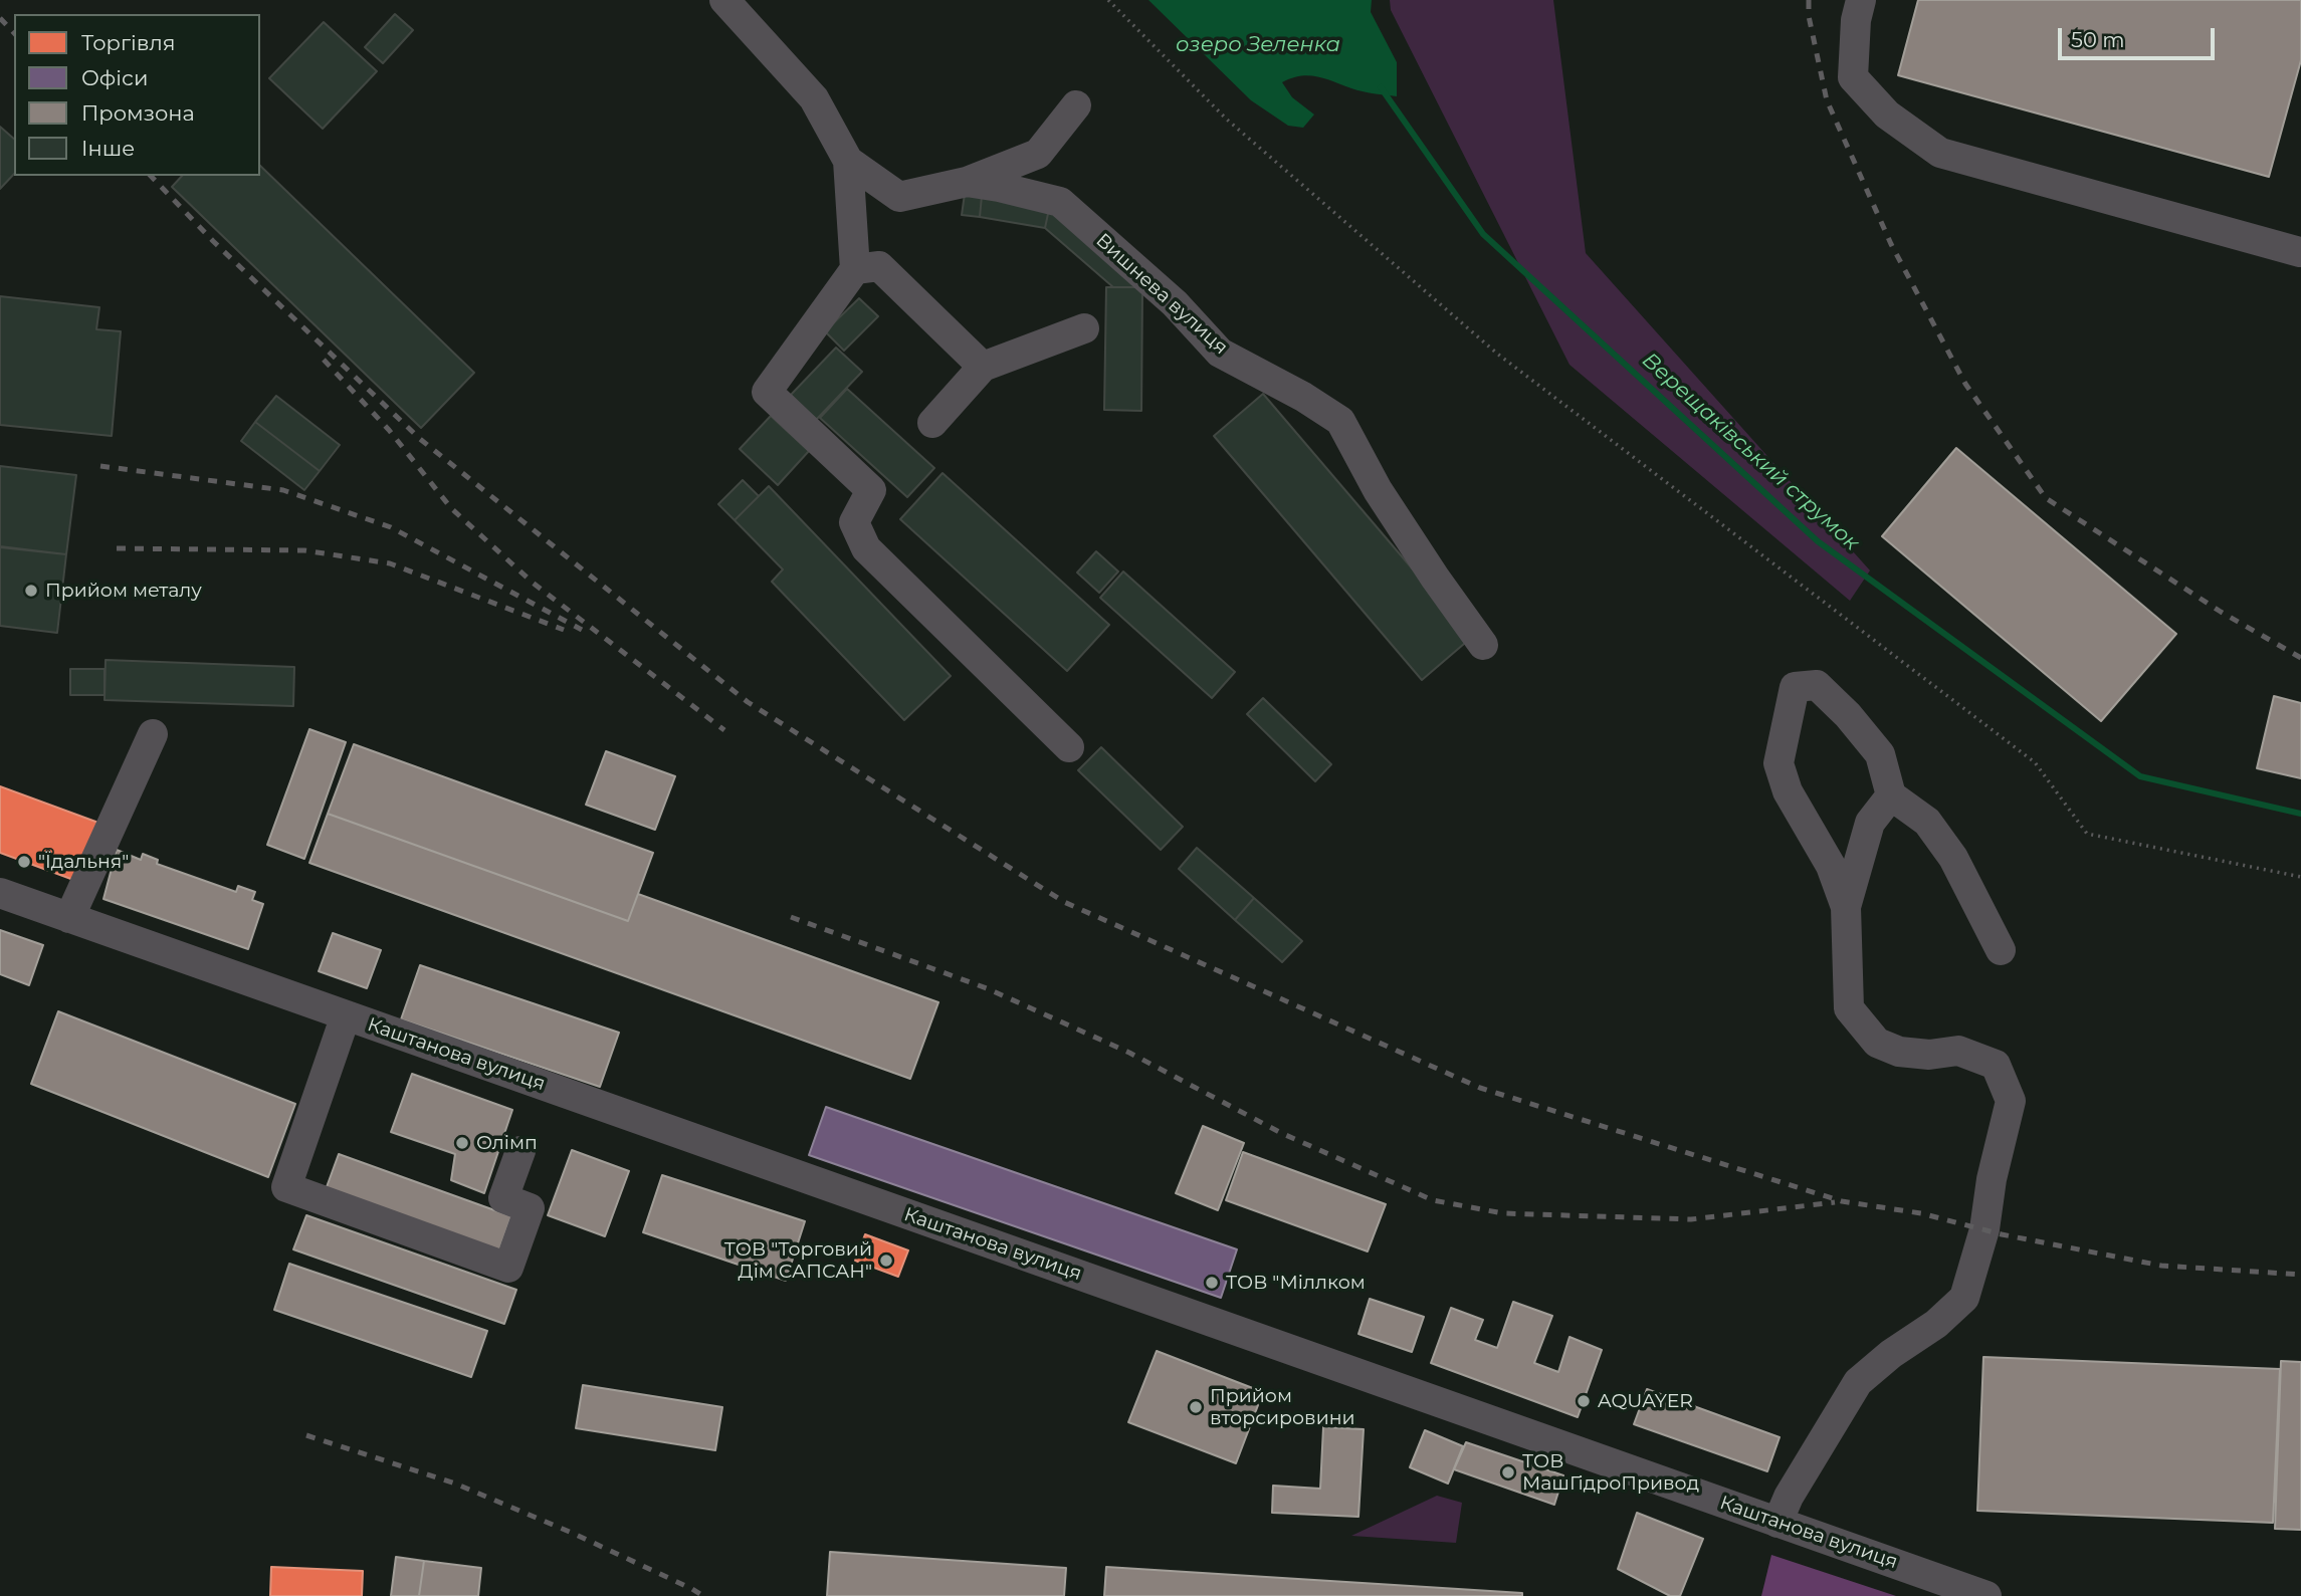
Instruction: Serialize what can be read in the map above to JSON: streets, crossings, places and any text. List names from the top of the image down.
{
  "streets": {
    "street": ["Вишнева вулиця", "Каштанова вулиця"]
  },
  "water": ["озеро Зеленка", "Верещаківський струмок"],
  "places": [
    "Прийом металу",
    "\"Їдальня\"",
    "Олімп",
    "ТОВ \"Торговий Дім САПСАН\"",
    "ТОВ \"Міллком",
    "AQUAYER",
    "Прийом вторсировини",
    "ТОВ МашГідроПривод"
  ],
  "legend": [
    "Торгівля",
    "Офіси",
    "Промзона",
    "Інше"
  ],
  "scale_bar": "50 m"
}
